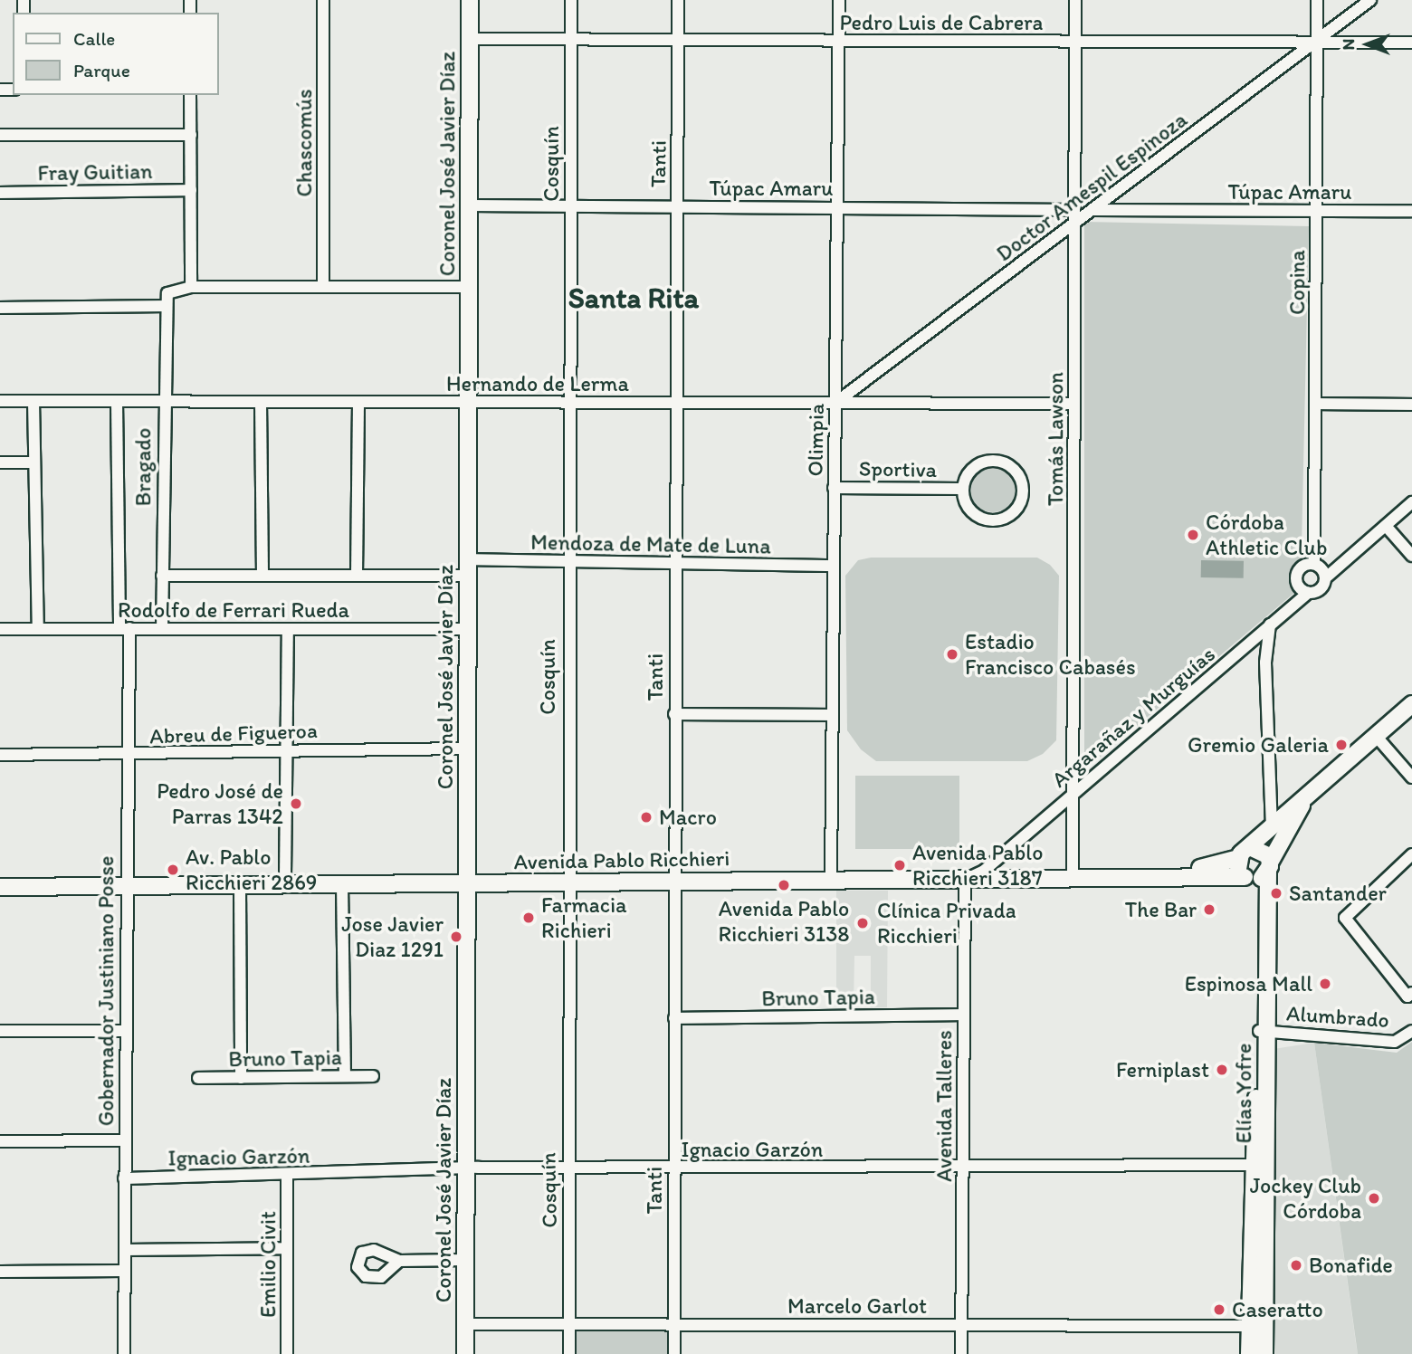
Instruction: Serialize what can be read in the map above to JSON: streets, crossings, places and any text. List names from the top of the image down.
{
  "streets": {
    "main road": ["Coronel José Javier Díaz", "Avenida Pablo Ricchieri", "Elías Yofre"],
    "street": [
      "Pedro Luis de Cabrera",
      "Chascomús",
      "Cosquín",
      "Tanti",
      "Fray Guitian",
      "Doctor Amespil Espinoza",
      "Túpac Amaru",
      "Copina",
      "Hernando de Lerma",
      "Tomás Lawson",
      "Olimpia",
      "Bragado",
      "Sportiva",
      "Mendoza de Mate de Luna",
      "Rodolfo de Ferrari Rueda",
      "Argarañaz y Murguías",
      "Abreu de Figueroa",
      "Gobernador Justiniano Posse",
      "Bruno Tapia",
      "Alumbrado",
      "Avenida Talleres",
      "Ignacio Garzón",
      "Emilio Civit",
      "Marcelo Garlot"
    ]
  },
  "crossings": [
    ["Pedro Luis de Cabrera", "Coronel José Javier Díaz"],
    ["Pedro Luis de Cabrera", "Cosquín"],
    ["Pedro Luis de Cabrera", "Tanti"],
    ["Pedro Luis de Cabrera", "Doctor Amespil Espinoza"],
    ["Pedro Luis de Cabrera", "Copina"],
    ["Pedro Luis de Cabrera", "Tomás Lawson"],
    ["Pedro Luis de Cabrera", "Olimpia"],
    ["Coronel José Javier Díaz", "Túpac Amaru"],
    ["Coronel José Javier Díaz", "Hernando de Lerma"],
    ["Coronel José Javier Díaz", "Mendoza de Mate de Luna"],
    ["Coronel José Javier Díaz", "Rodolfo de Ferrari Rueda"],
    ["Coronel José Javier Díaz", "Abreu de Figueroa"],
    ["Coronel José Javier Díaz", "Avenida Pablo Ricchieri"],
    ["Coronel José Javier Díaz", "Ignacio Garzón"],
    ["Coronel José Javier Díaz", "Marcelo Garlot"],
    ["Cosquín", "Túpac Amaru"],
    ["Cosquín", "Hernando de Lerma"],
    ["Cosquín", "Mendoza de Mate de Luna"],
    ["Cosquín", "Avenida Pablo Ricchieri"],
    ["Cosquín", "Ignacio Garzón"],
    ["Cosquín", "Marcelo Garlot"],
    ["Tanti", "Túpac Amaru"],
    ["Tanti", "Hernando de Lerma"],
    ["Tanti", "Mendoza de Mate de Luna"],
    ["Tanti", "Avenida Pablo Ricchieri"],
    ["Tanti", "Bruno Tapia"],
    ["Tanti", "Ignacio Garzón"],
    ["Tanti", "Marcelo Garlot"],
    ["Doctor Amespil Espinoza", "Túpac Amaru"],
    ["Doctor Amespil Espinoza", "Copina"],
    ["Doctor Amespil Espinoza", "Hernando de Lerma"],
    ["Doctor Amespil Espinoza", "Tomás Lawson"],
    ["Doctor Amespil Espinoza", "Olimpia"],
    ["Túpac Amaru", "Copina"],
    ["Túpac Amaru", "Tomás Lawson"],
    ["Túpac Amaru", "Olimpia"],
    ["Hernando de Lerma", "Tomás Lawson"],
    ["Hernando de Lerma", "Olimpia"],
    ["Hernando de Lerma", "Bragado"],
    ["Hernando de Lerma", "Gobernador Justiniano Posse"],
    ["Tomás Lawson", "Argarañaz y Murguías"],
    ["Tomás Lawson", "Avenida Pablo Ricchieri"],
    ["Olimpia", "Sportiva"],
    ["Olimpia", "Mendoza de Mate de Luna"],
    ["Olimpia", "Avenida Pablo Ricchieri"],
    ["Bragado", "Mendoza de Mate de Luna"],
    ["Bragado", "Rodolfo de Ferrari Rueda"],
    ["Rodolfo de Ferrari Rueda", "Gobernador Justiniano Posse"],
    ["Argarañaz y Murguías", "Avenida Pablo Ricchieri"],
    ["Abreu de Figueroa", "Gobernador Justiniano Posse"],
    ["Avenida Pablo Ricchieri", "Gobernador Justiniano Posse"],
    ["Avenida Pablo Ricchieri", "Elías Yofre"],
    ["Avenida Pablo Ricchieri", "Avenida Talleres"],
    ["Gobernador Justiniano Posse", "Ignacio Garzón"],
    ["Bruno Tapia", "Avenida Talleres"],
    ["Alumbrado", "Elías Yofre"],
    ["Elías Yofre", "Ignacio Garzón"],
    ["Elías Yofre", "Marcelo Garlot"],
    ["Avenida Talleres", "Ignacio Garzón"],
    ["Avenida Talleres", "Marcelo Garlot"],
    ["Ignacio Garzón", "Emilio Civit"]
  ],
  "districts": ["Santa Rita"],
  "places": [
    "Córdoba Athletic Club",
    "Estadio Francisco Cabasés",
    "Gremio Galeria",
    "Pedro José de Parras 1342",
    "Macro",
    "Avenida Pablo Ricchieri 3187",
    "Av. Pablo Ricchieri 2869",
    "Avenida Pablo Ricchieri 3138",
    "Santander",
    "The Bar",
    "Farmacia Richieri",
    "Clínica Privada Ricchieri",
    "Jose Javier Diaz 1291",
    "Espinosa Mall",
    "Ferniplast",
    "Jockey Club Córdoba",
    "Bonafide",
    "Caseratto"
  ],
  "legend": ["Calle", "Parque"],
  "north": "left"
}
